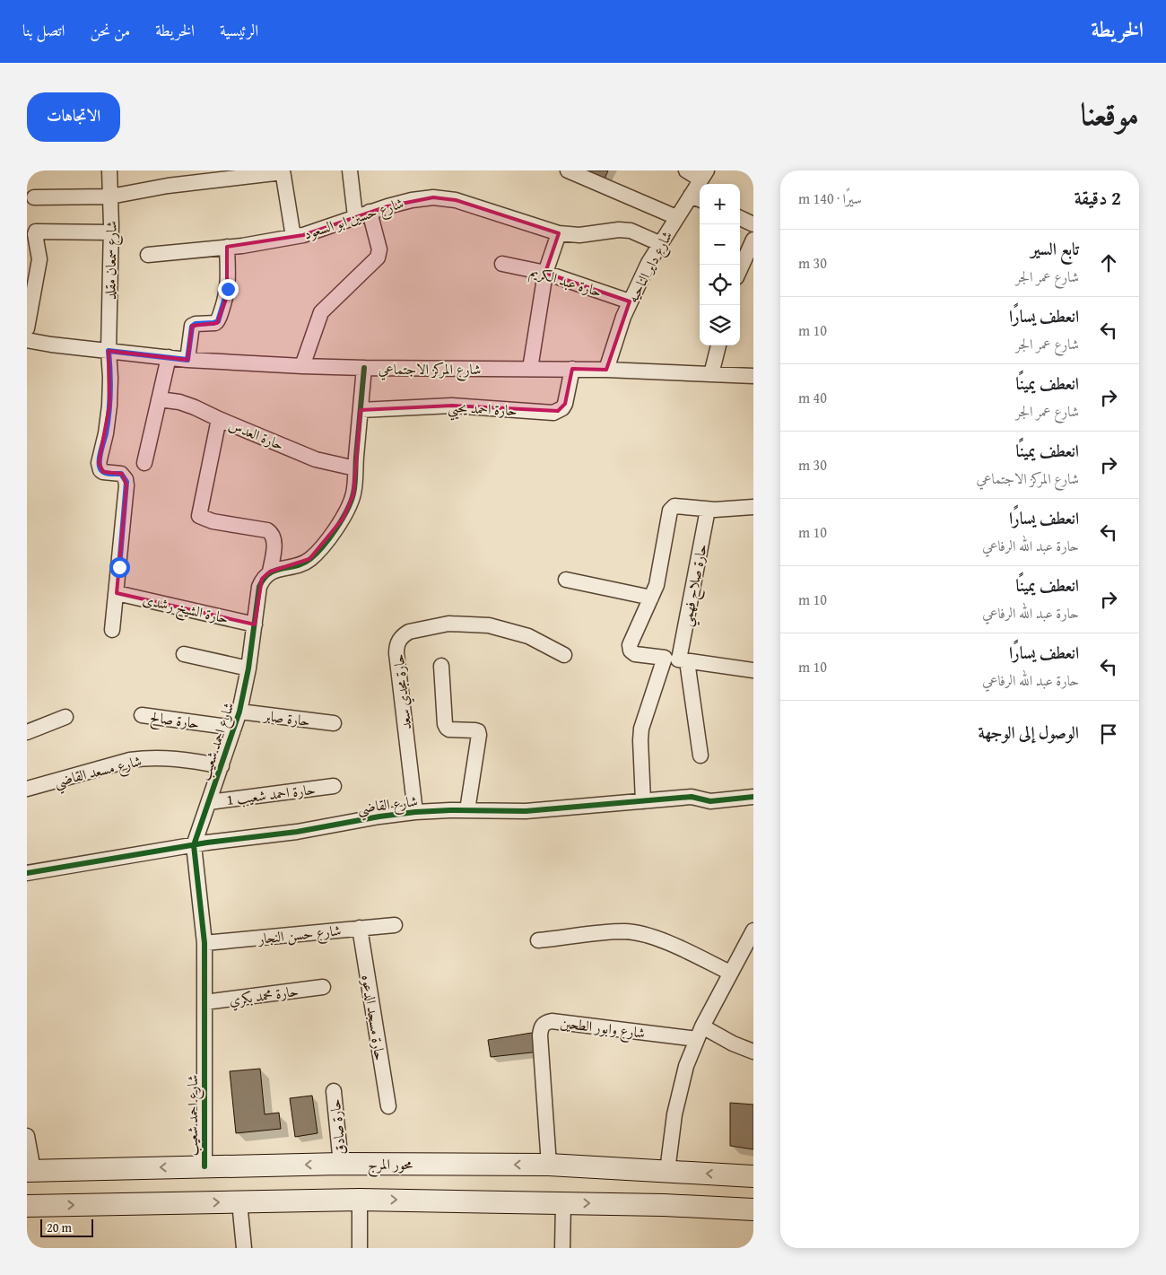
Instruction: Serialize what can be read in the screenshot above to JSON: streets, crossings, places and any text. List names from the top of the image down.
{
  "streets": {
    "main road": ["محور المرج"],
    "street": [
      "شارع حسين ابو السعود",
      "شارع سمعان مقلد",
      "شارع داير الناحيه",
      "حارة عبد الكريم",
      "شارع المركز الاجتماعي",
      "حارة احمد يحيي",
      "حارة العدس",
      "حارة صلاح فهمي",
      "حارة الشيخ رشدى",
      "حارة مجدي سعد",
      "حارة صابر",
      "حارة صالح",
      "شارع احمد شعيب",
      "شارع مسعد القاضي",
      "حارة احمد شعيب 1",
      "شارع القاضي",
      "شارع حسن النجار",
      "حارة محمد بكري",
      "حارة مسجد الدعوه",
      "شارع وابور الطحين",
      "حارة صادق"
    ]
  },
  "crossings": [
    ["شارع حسين ابو السعود", "شارع داير الناحيه"],
    ["شارع سمعان مقلد", "شارع المركز الاجتماعي"],
    ["شارع سمعان مقلد", "حارة الشيخ رشدى"],
    ["شارع داير الناحيه", "حارة عبد الكريم"],
    ["شارع داير الناحيه", "شارع المركز الاجتماعي"],
    ["شارع المركز الاجتماعي", "حارة احمد يحيي"],
    ["حارة الشيخ رشدى", "شارع احمد شعيب"],
    ["حارة مجدي سعد", "شارع القاضي"],
    ["حارة صابر", "شارع احمد شعيب"],
    ["حارة صالح", "شارع احمد شعيب"],
    ["شارع احمد شعيب", "شارع مسعد القاضي"],
    ["شارع احمد شعيب", "حارة احمد شعيب 1"],
    ["شارع احمد شعيب", "شارع القاضي"],
    ["شارع احمد شعيب", "شارع حسن النجار"],
    ["شارع احمد شعيب", "حارة محمد بكري"],
    ["شارع احمد شعيب", "محور المرج"],
    ["شارع حسن النجار", "حارة مسجد الدعوه"],
    ["شارع وابور الطحين", "محور المرج"],
    ["حارة صادق", "محور المرج"]
  ],
  "scale_bar": "20 m",
  "page": {
    "header": "الخريطة",
    "nav": [
      "الرئيسية",
      "الخريطة",
      "من نحن",
      "اتصل بنا"
    ],
    "title": "موقعنا",
    "buttons": "الاتجاهات",
    "heading": ["2 دقيقة", "سيرًا · 140 m"],
    "map_buttons": ["+", "−"],
    "list": [
      ["تابع السير", "شارع عمر الجر", "30 m"],
      ["انعطف يسارًا", "شارع عمر الجر", "10 m"],
      ["انعطف يمينًا", "شارع عمر الجر", "40 m"],
      ["انعطف يمينًا", "شارع المركز الاجتماعي", "30 m"],
      ["انعطف يسارًا", "حارة عبد الله الرفاعي", "10 m"],
      ["انعطف يمينًا", "حارة عبد الله الرفاعي", "10 m"],
      ["انعطف يسارًا", "حارة عبد الله الرفاعي", "10 m"],
      "الوصول إلى الوجهة"
    ],
    "scale": "20 m"
  }
}
